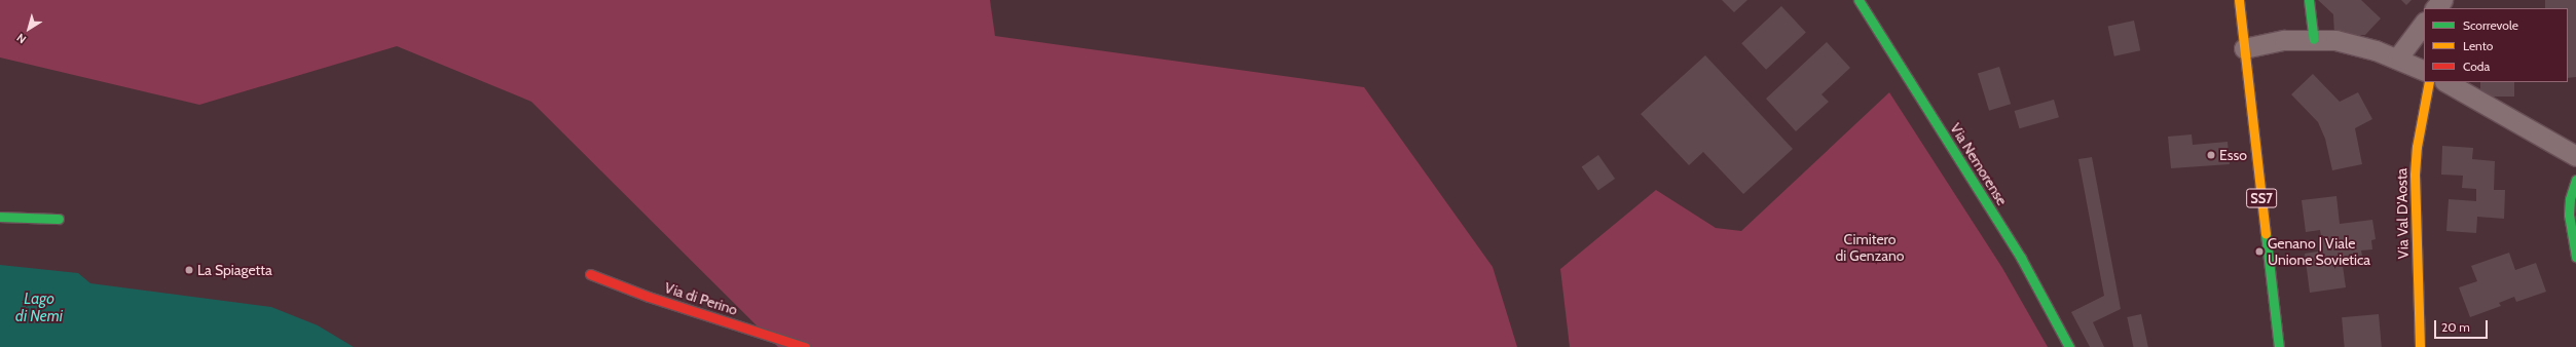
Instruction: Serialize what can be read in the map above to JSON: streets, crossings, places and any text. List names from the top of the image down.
{
  "streets": {
    "main road": [
      "Via Nemorense",
      "SS7",
      "Via Val D'Aosta",
      "Via di Perino"
    ]
  },
  "water": ["Lago di Nemi"],
  "parks": ["Cimitero di Genzano"],
  "places": ["Esso", "Genano | Viale Unione Sovietica", "La Spiagetta"],
  "legend": ["Scorrevole", "Lento", "Coda"],
  "scale_bar": "20 m",
  "north": "bottom left"
}
